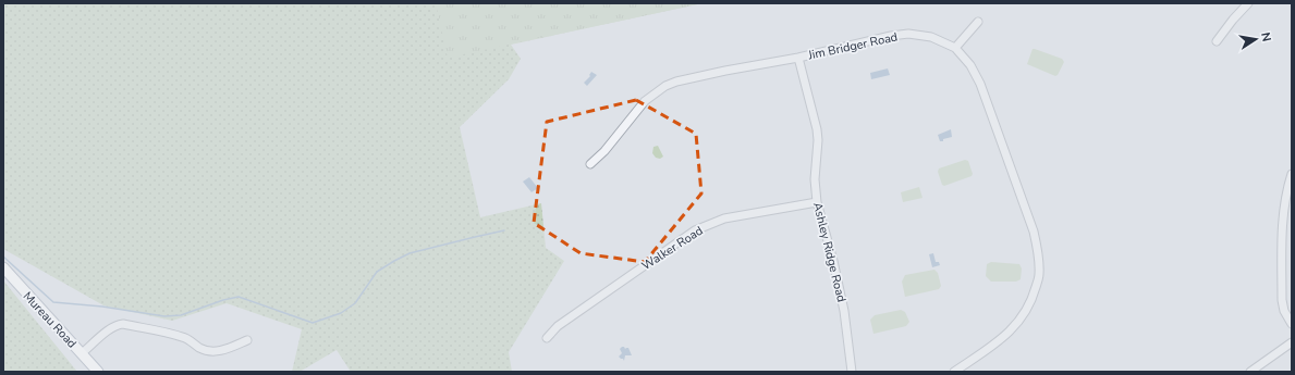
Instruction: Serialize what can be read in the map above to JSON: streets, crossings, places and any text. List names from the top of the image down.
{
  "streets": {
    "main road": ["Mureau Road"],
    "street": ["Jim Bridger Road", "Walker Road", "Ashley Ridge Road"]
  },
  "crossings": [
    ["Jim Bridger Road", "Ashley Ridge Road"],
    ["Walker Road", "Ashley Ridge Road"]
  ],
  "north": "right"
}
